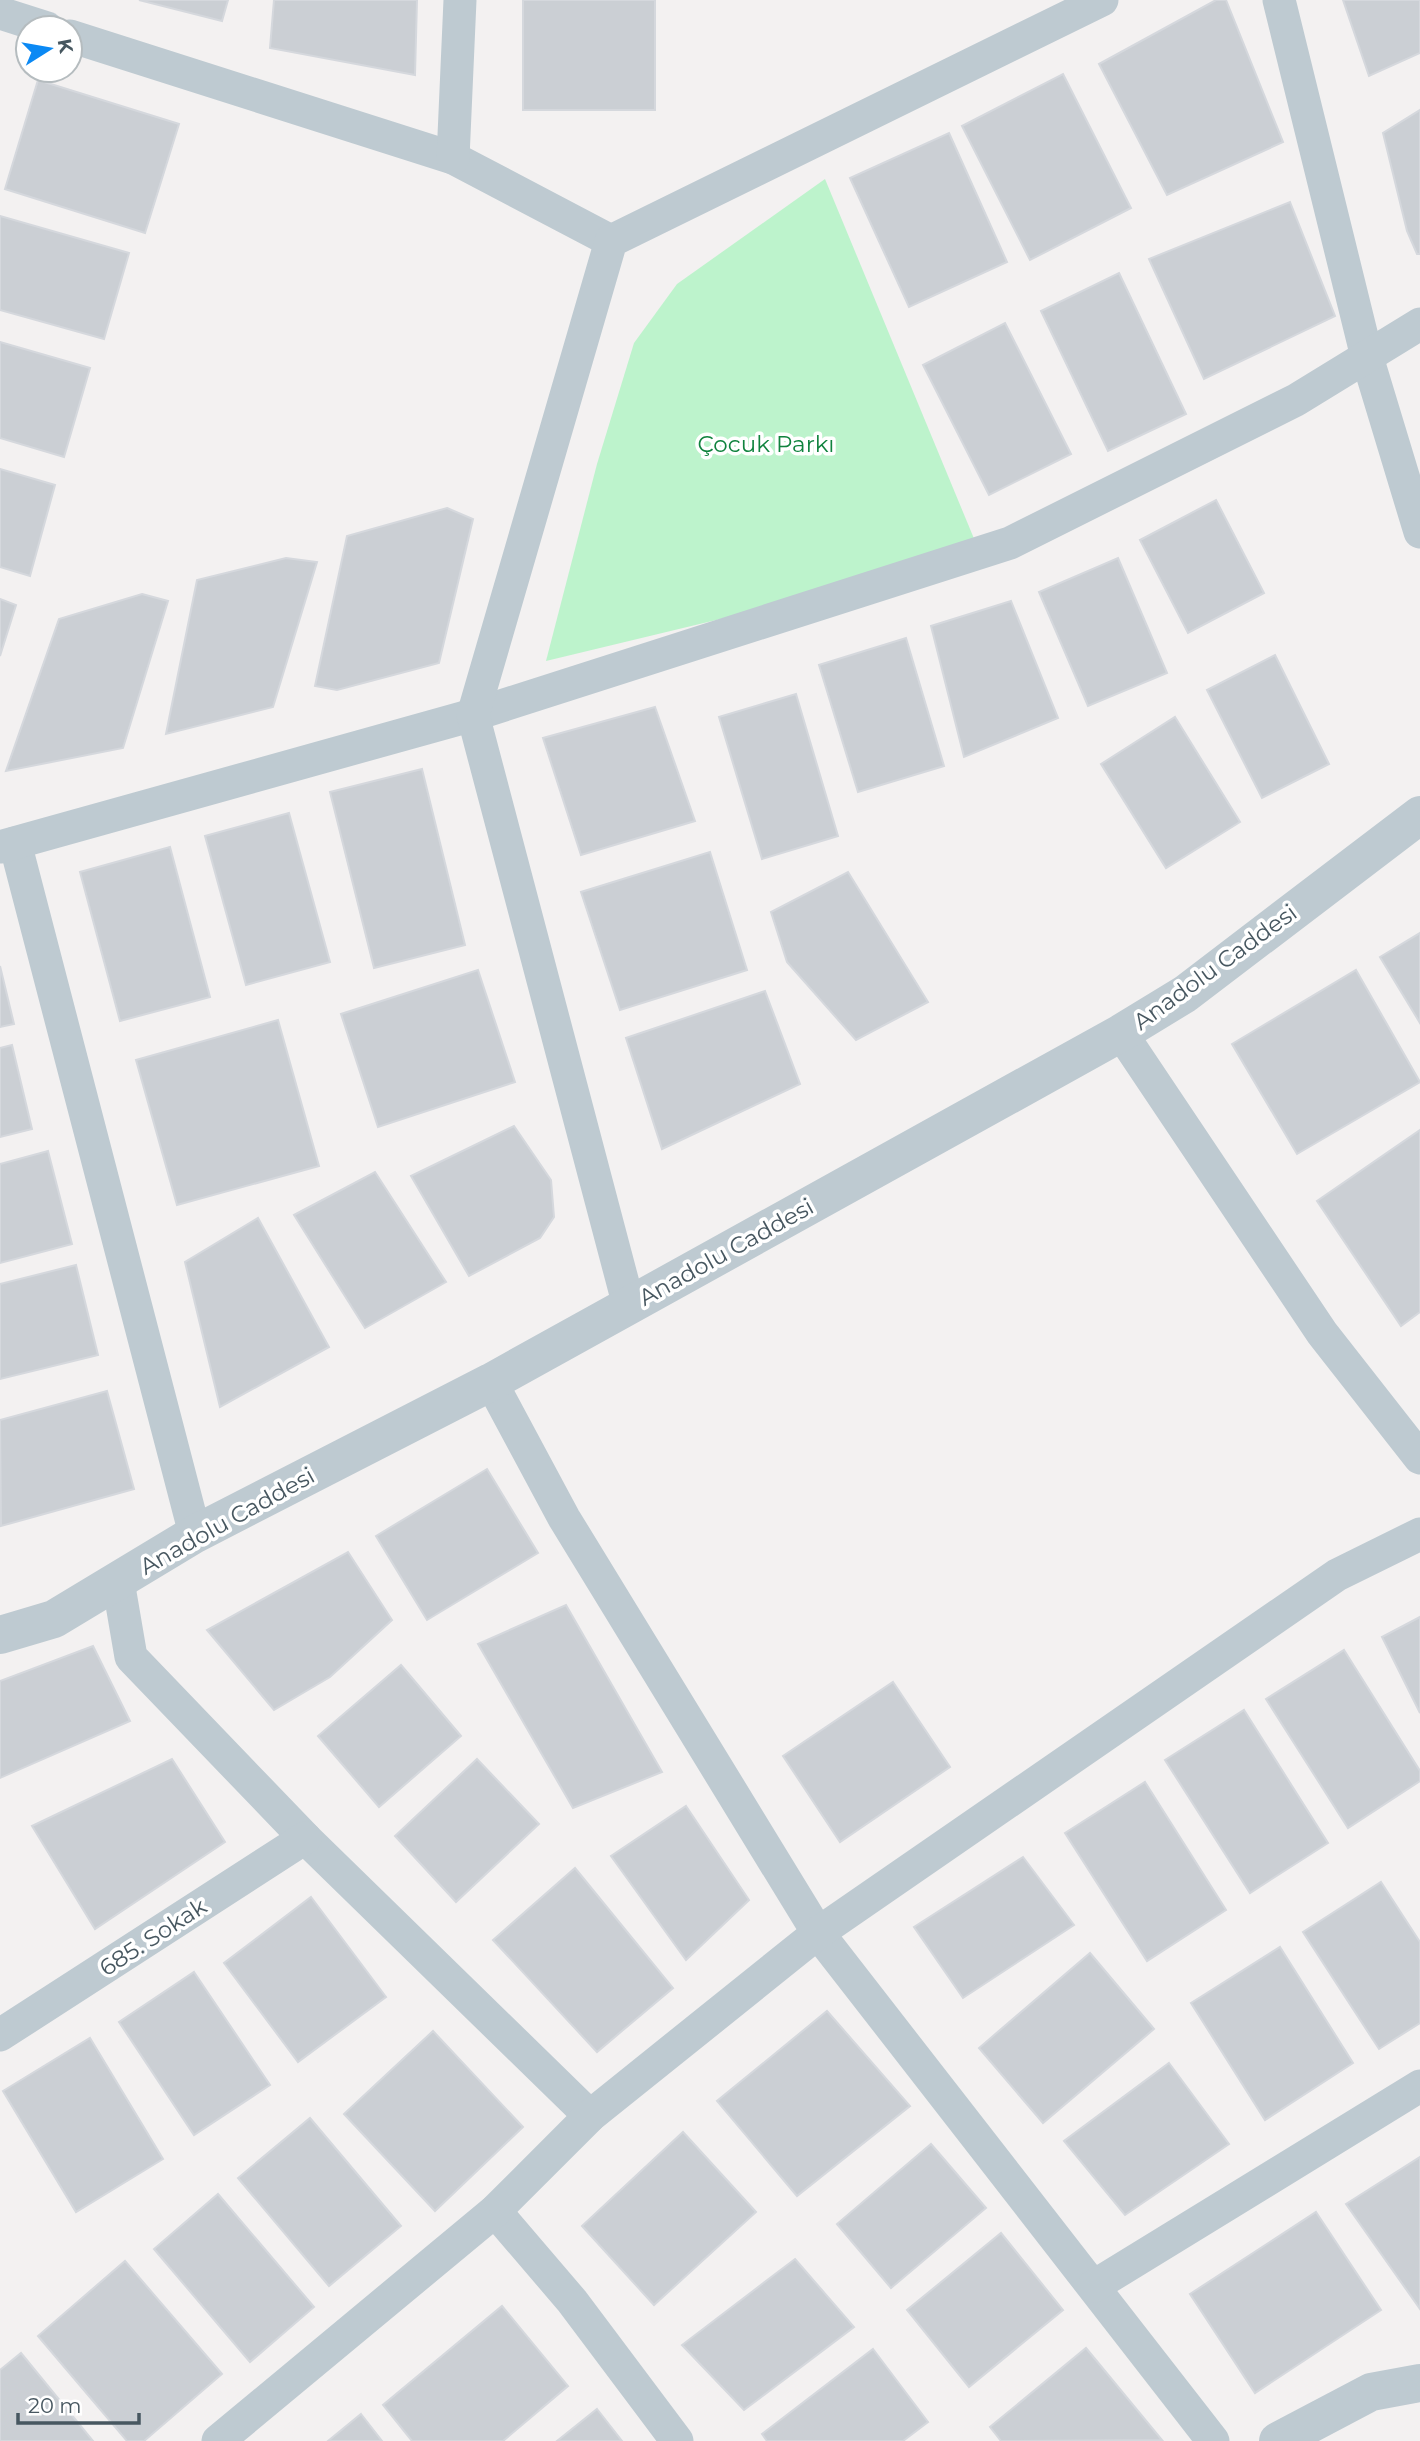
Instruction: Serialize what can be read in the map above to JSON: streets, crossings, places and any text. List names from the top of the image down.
{
  "streets": {
    "street": ["Anadolu Caddesi", "685. Sokak"]
  },
  "parks": ["Çocuk Parkı"],
  "scale_bar": "20 m",
  "north": "right"
}
